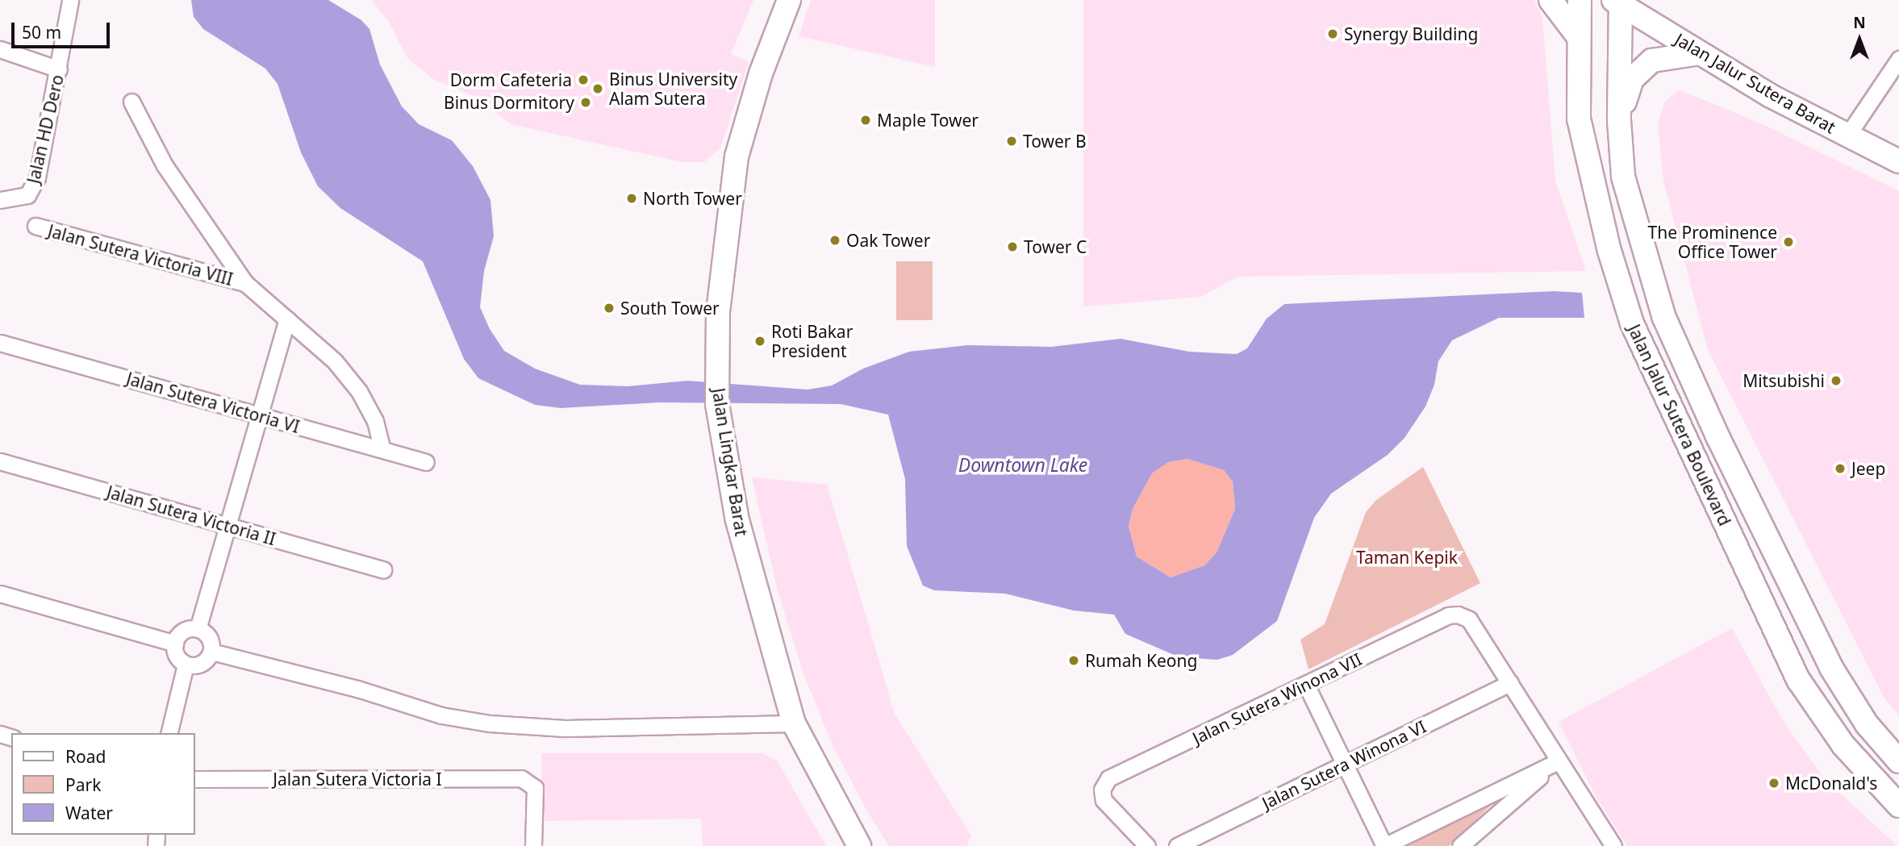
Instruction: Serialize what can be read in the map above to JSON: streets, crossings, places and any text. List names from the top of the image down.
{
  "streets": {
    "main road": ["Jalan Jalur Sutera Barat", "Jalan Jalur Sutera Boulevard", "Jalan Lingkar Barat"],
    "street": [
      "Jalan HD Dero",
      "Jalan Sutera Victoria VIII",
      "Jalan Sutera Victoria VI",
      "Jalan Sutera Victoria II",
      "Jalan Sutera Winona VII",
      "Jalan Sutera Winona VI",
      "Jalan Sutera Victoria I"
    ]
  },
  "crossings": [
    ["Jalan Jalur Sutera Barat", "Jalan Jalur Sutera Boulevard"],
    ["Jalan Sutera Winona VII", "Jalan Sutera Winona VI"]
  ],
  "water": ["Downtown Lake"],
  "parks": ["Taman Kepik"],
  "places": [
    "Synergy Building",
    "Dorm Cafeteria",
    "Binus University Alam Sutera",
    "Binus Dormitory",
    "Maple Tower",
    "Tower B",
    "North Tower",
    "Oak Tower",
    "The Prominence Office Tower",
    "Tower C",
    "South Tower",
    "Roti Bakar President",
    "Mitsubishi",
    "Jeep",
    "Rumah Keong",
    "McDonald's"
  ],
  "legend": ["Road", "Park", "Water"],
  "scale_bar": "50 m",
  "north": "top"
}
